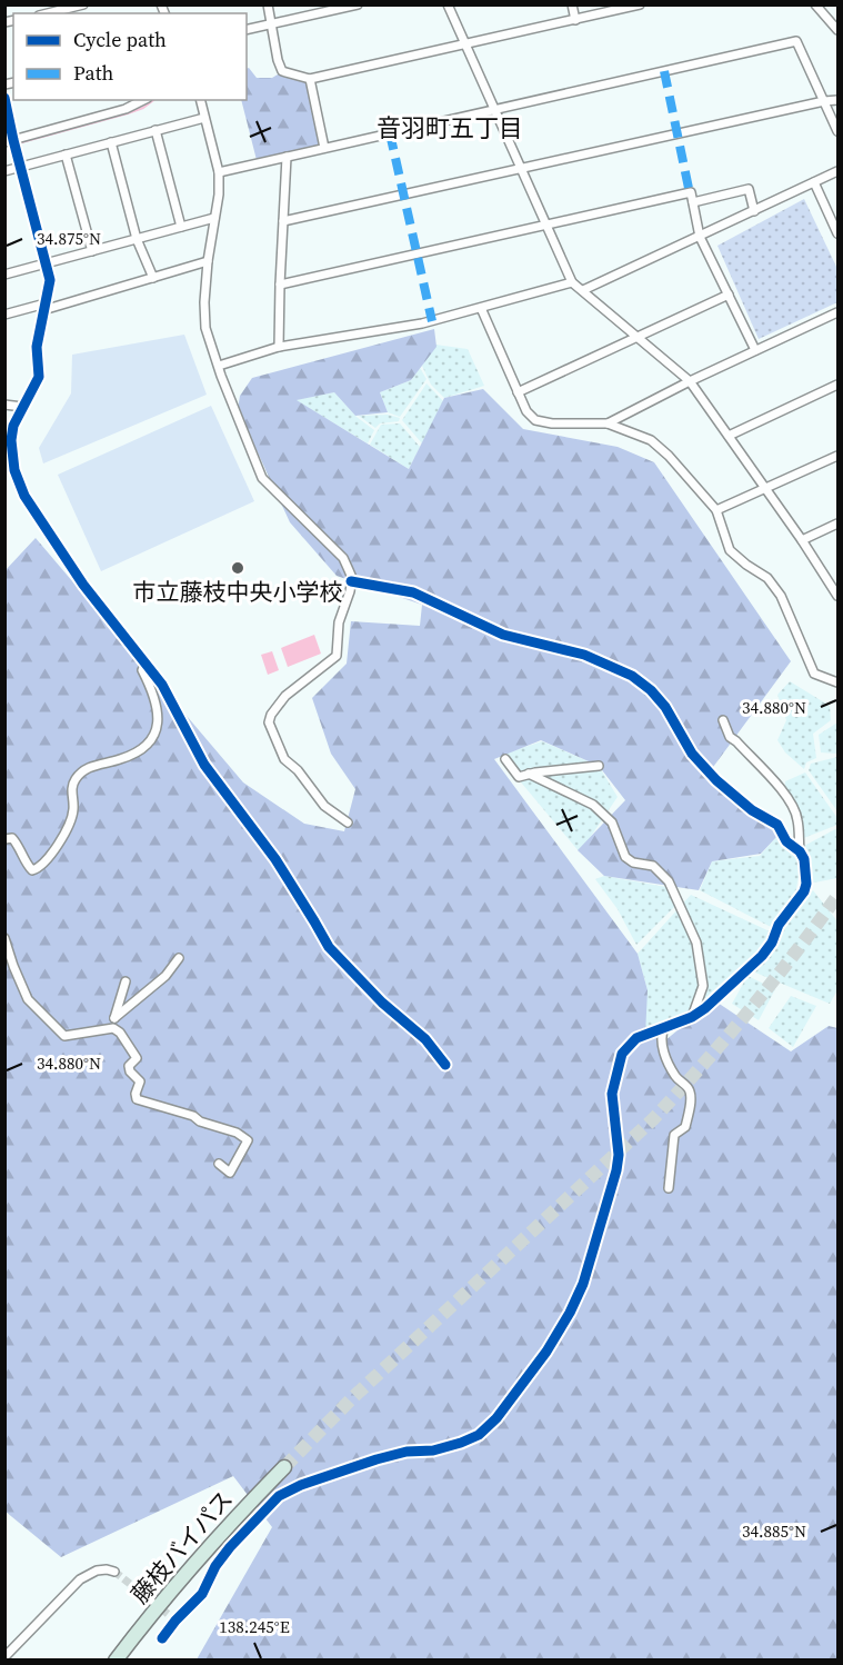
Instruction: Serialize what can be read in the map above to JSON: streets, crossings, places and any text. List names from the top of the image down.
{
  "streets": {
    "highway": ["藤枝バイパス"]
  },
  "districts": ["音羽町五丁目"],
  "places": ["市立藤枝中央小学校"],
  "legend": ["Cycle path", "Path"],
  "coordinates": [
    "34.875°N",
    "34.880°N",
    "34.885°N",
    "138.245°E"
  ]
}
